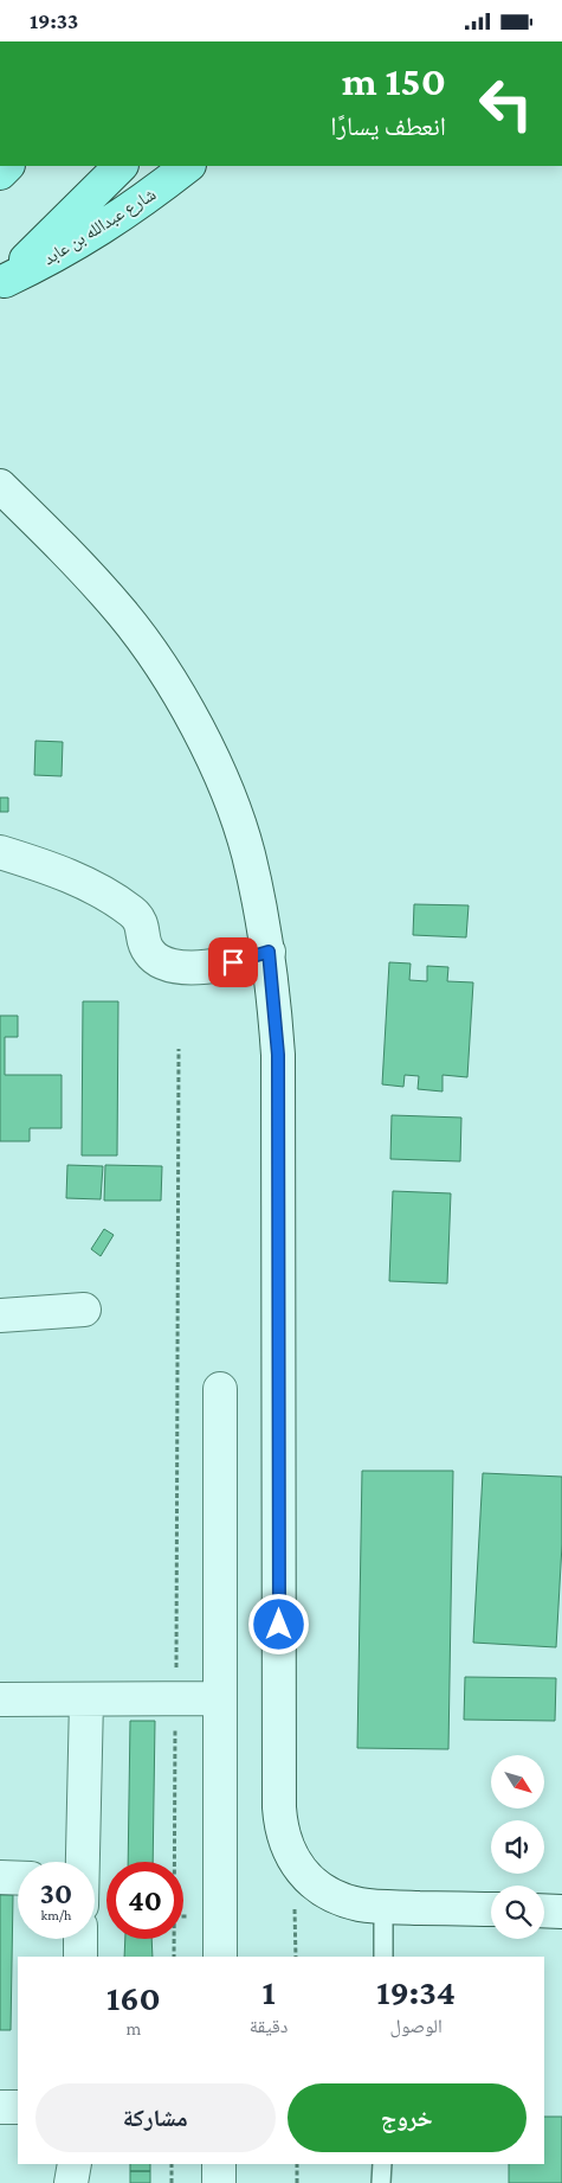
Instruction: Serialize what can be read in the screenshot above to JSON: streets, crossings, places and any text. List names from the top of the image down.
{
  "streets": {
    "main road": ["شارع عبدالله بن عابد"]
  },
  "north": "bottom right",
  "page": {
    "status": "19:33",
    "turn": ["150 m", "انعطف يسارًا"],
    "speed": "30 km/h",
    "limit": "40",
    "eta": [
      "19:34",
      "الوصول",
      "1",
      "دقيقة",
      "160",
      "m"
    ],
    "buttons": ["خروج", "مشاركة"]
  }
}
